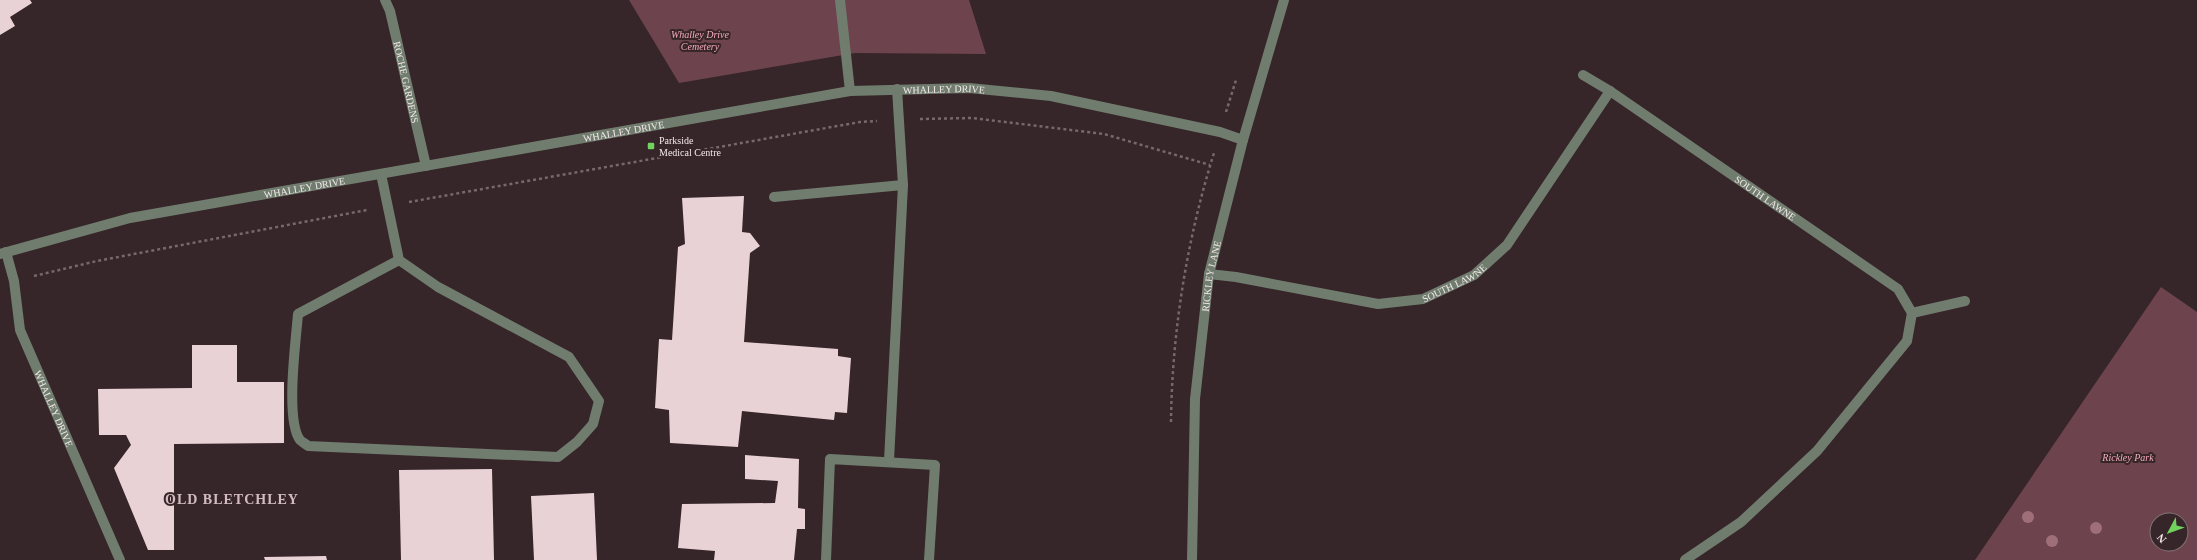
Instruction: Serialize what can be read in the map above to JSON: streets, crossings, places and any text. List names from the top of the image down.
{
  "streets": {
    "street": [
      "ROCHE GARDENS",
      "WHALLEY DRIVE",
      "SOUTH LAWNE",
      "RICKLEY LANE"
    ]
  },
  "crossings": [
    ["ROCHE GARDENS", "WHALLEY DRIVE"],
    ["WHALLEY DRIVE", "RICKLEY LANE"],
    ["SOUTH LAWNE", "RICKLEY LANE"]
  ],
  "districts": ["OLD BLETCHLEY"],
  "parks": ["Whalley Drive Cemetery", "Rickley Park"],
  "places": {
    "transit": ["Parkside Medical Centre"]
  },
  "north": "bottom left"
}
